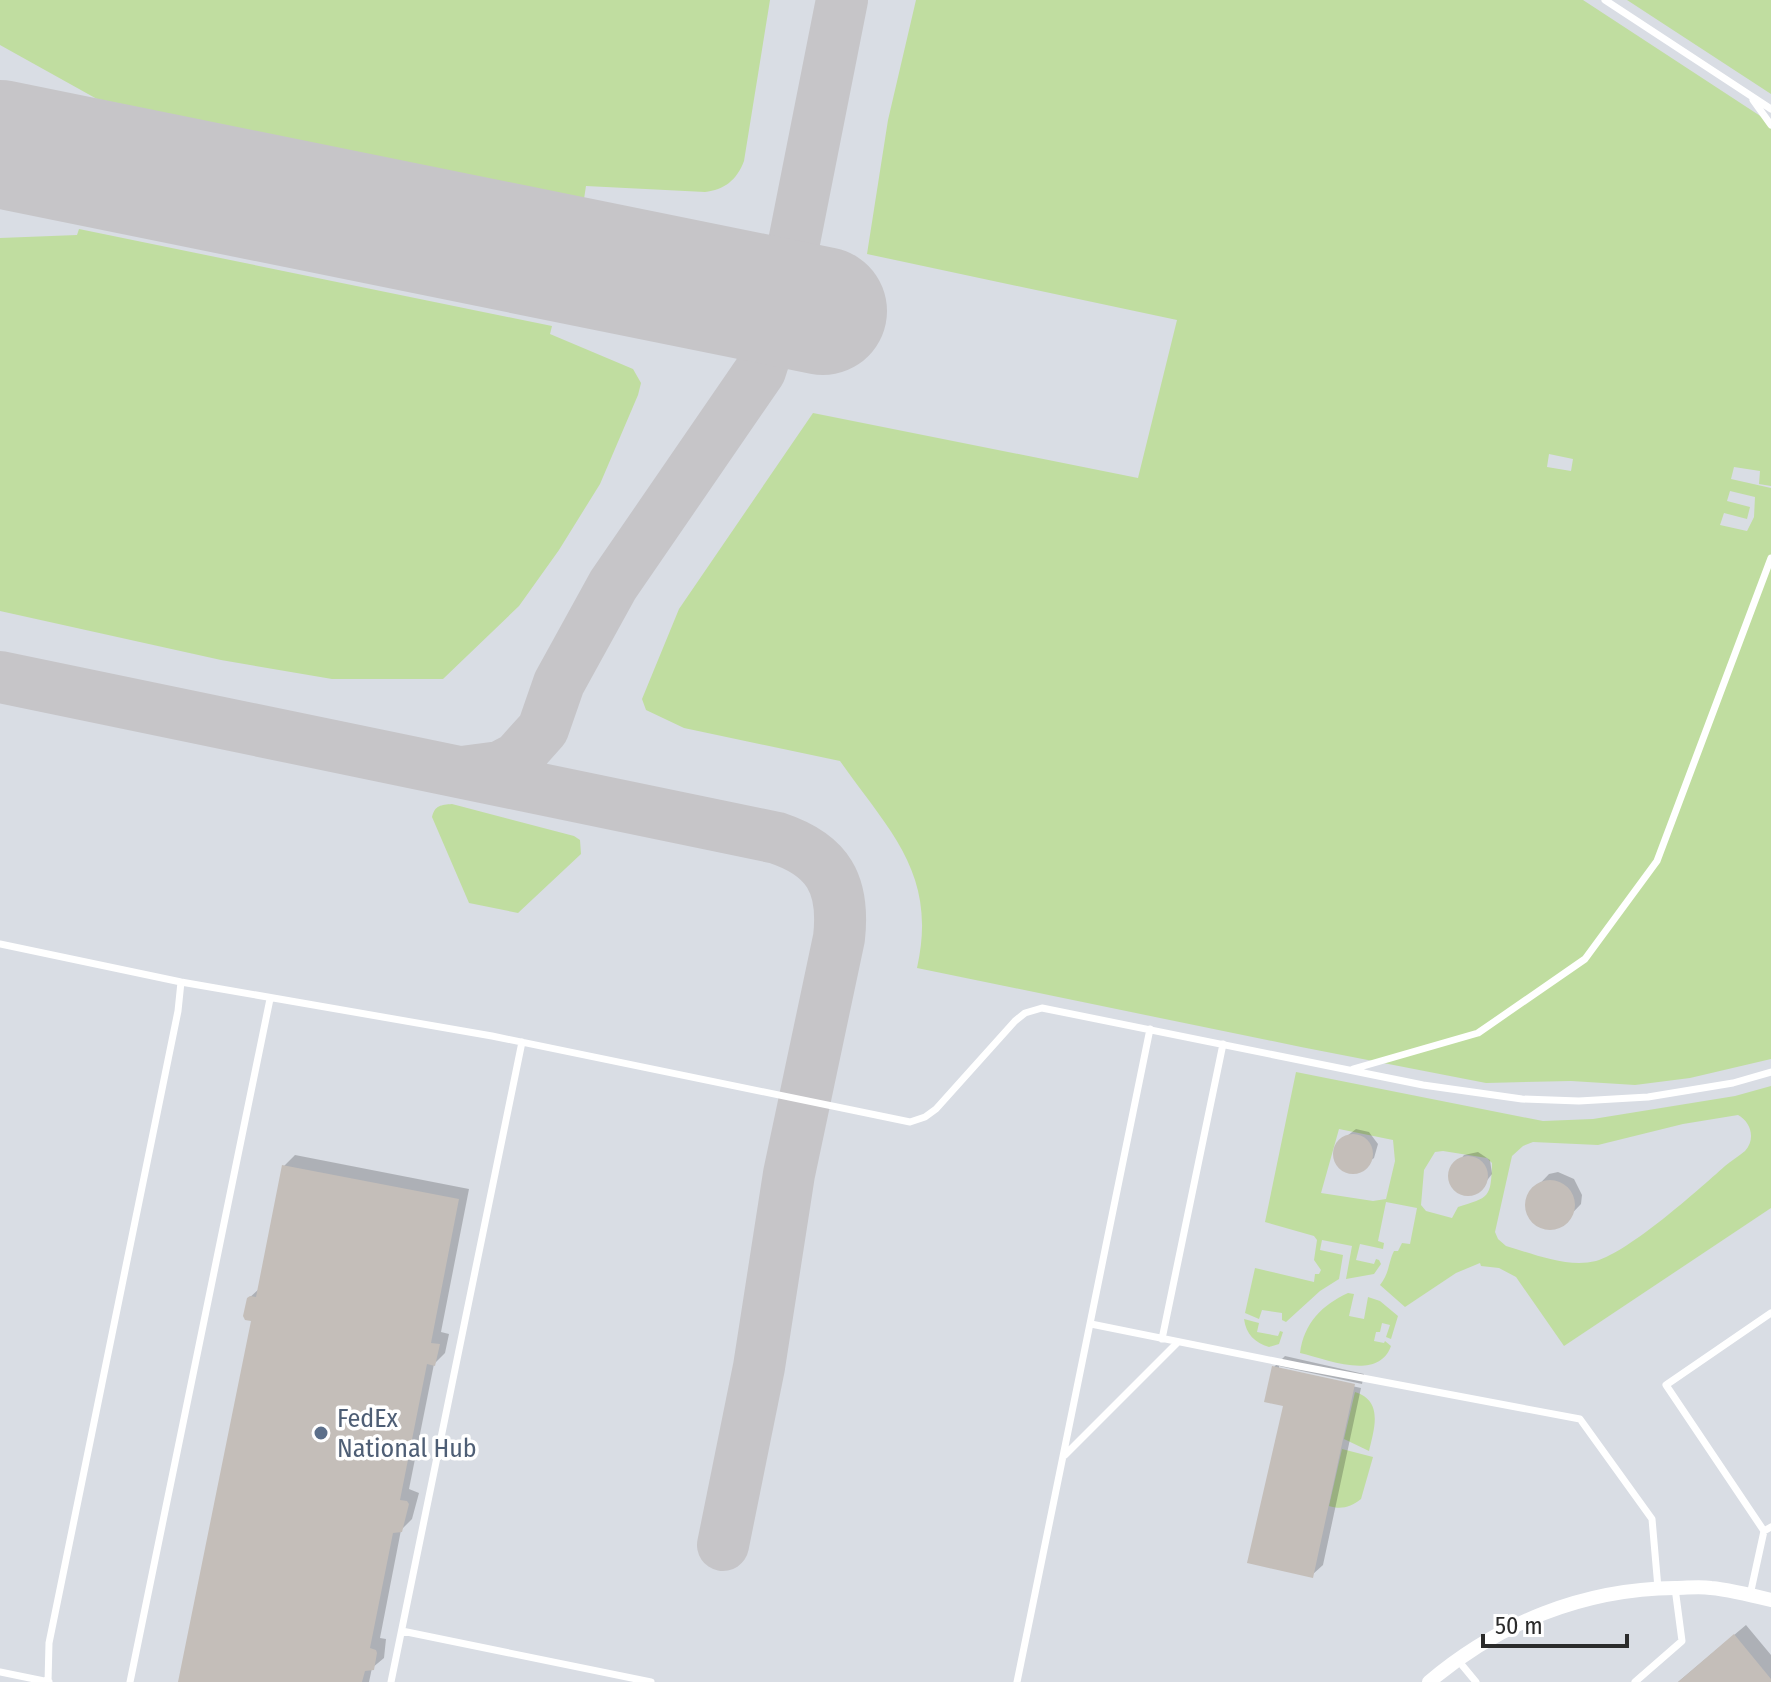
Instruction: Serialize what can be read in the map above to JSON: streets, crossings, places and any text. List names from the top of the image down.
{
  "places": ["FedEx National Hub"],
  "scale_bar": "50 m"
}
